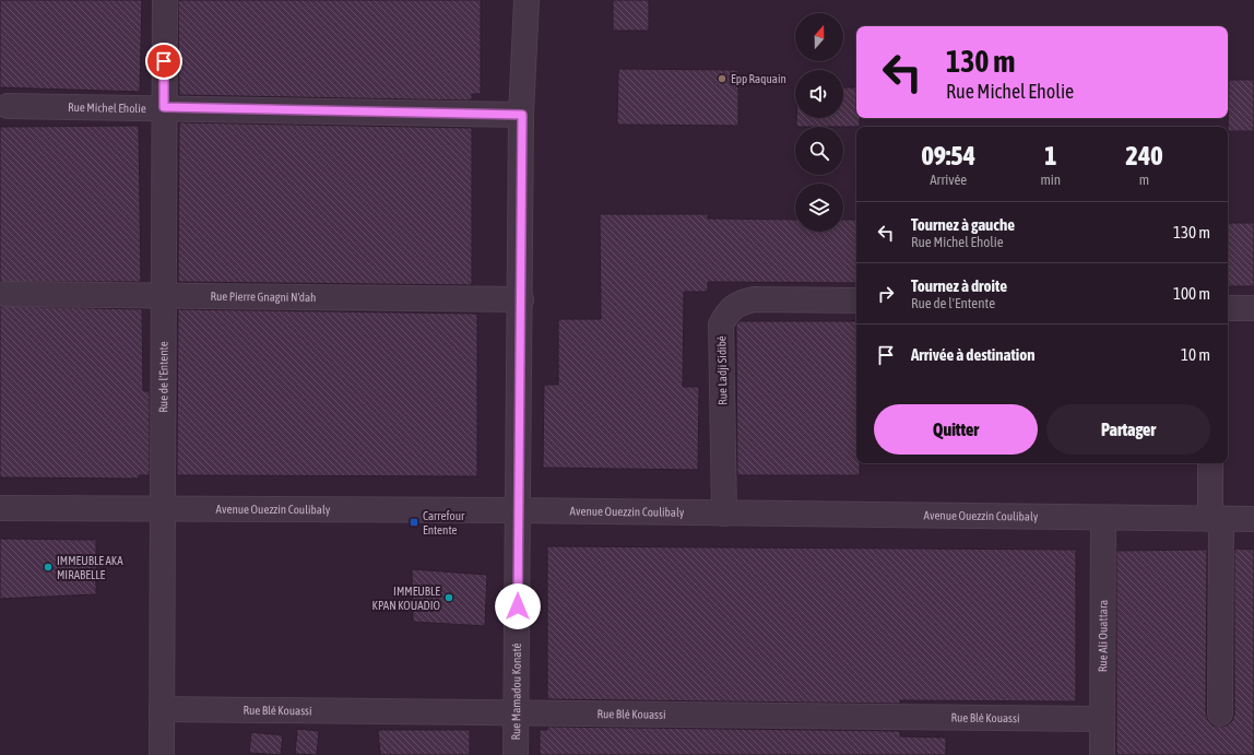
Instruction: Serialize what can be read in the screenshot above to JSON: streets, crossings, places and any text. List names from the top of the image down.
{
  "streets": {
    "street": [
      "Rue Michel Eholie",
      "Rue Pierre Gnagni N'dah",
      "Rue Ladji Sidibé",
      "Rue de l'Entente",
      "Avenue Ouezzin Coulibaly",
      "Rue Ali Ouattara",
      "Rue Mamadou Konaté",
      "Rue Blé Kouassi"
    ]
  },
  "crossings": [
    ["Rue Michel Eholie", "Rue de l'Entente"],
    ["Rue Michel Eholie", "Rue Mamadou Konaté"],
    ["Rue Pierre Gnagni N'dah", "Rue de l'Entente"],
    ["Rue Pierre Gnagni N'dah", "Rue Mamadou Konaté"],
    ["Rue Ladji Sidibé", "Avenue Ouezzin Coulibaly"],
    ["Rue de l'Entente", "Avenue Ouezzin Coulibaly"],
    ["Rue de l'Entente", "Rue Blé Kouassi"],
    ["Avenue Ouezzin Coulibaly", "Rue Ali Ouattara"],
    ["Avenue Ouezzin Coulibaly", "Rue Mamadou Konaté"],
    ["Rue Ali Ouattara", "Rue Blé Kouassi"],
    ["Rue Mamadou Konaté", "Rue Blé Kouassi"]
  ],
  "places": {
    "other": ["Epp Raquain", "IMMEUBLE AKA MIRABELLE", "IMMEUBLE KPAN KOUADIO"],
    "transit": ["Carrefour Entente"]
  },
  "north": "top",
  "page": {
    "turn": ["130 m", "Rue Michel Eholie"],
    "eta": [
      "09:54",
      "Arrivée",
      "1",
      "min",
      "240",
      "m"
    ],
    "list": [
      {
        "name": "Tournez à gauche",
        "note": "Rue Michel Eholie",
        "value": "130 m"
      },
      {
        "name": "Tournez à droite",
        "note": "Rue de l'Entente",
        "value": "100 m"
      },
      {
        "name": "Arrivée à destination",
        "value": "10 m"
      }
    ],
    "buttons": ["Quitter", "Partager"]
  }
}
